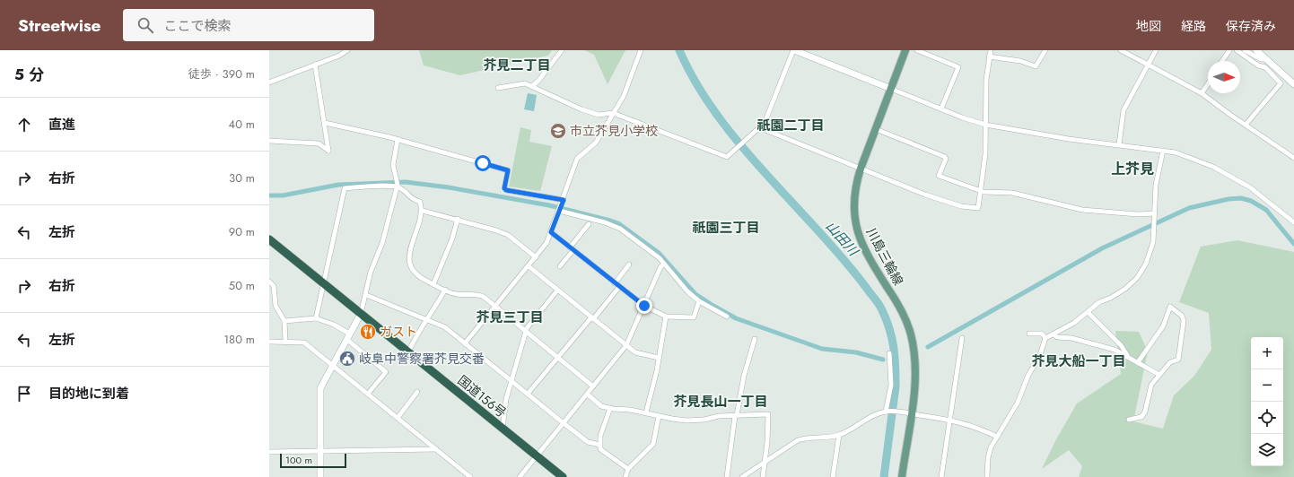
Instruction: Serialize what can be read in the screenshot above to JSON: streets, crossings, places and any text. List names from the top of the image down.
{
  "streets": {
    "highway": ["国道156号"],
    "main road": ["川島三輪線"]
  },
  "districts": [
    "芥見二丁目",
    "祇園二丁目",
    "上芥見",
    "祇園三丁目",
    "芥見三丁目",
    "芥見大船一丁目",
    "芥見長山一丁目"
  ],
  "water": ["山田川"],
  "places": {
    "school or university": ["市立芥見小学校"],
    "restaurant": ["ガスト"],
    "public building": ["岐阜中警察署芥見交番"]
  },
  "scale_bar": "100 m",
  "north": "right",
  "page": {
    "header": "Streetwise",
    "search": "ここで検索",
    "nav": ["地図", "経路", "保存済み"],
    "heading": ["5 分", "徒歩 · 390 m"],
    "list": [
      ["直進", "40 m"],
      ["右折", "30 m"],
      ["左折", "90 m"],
      ["右折", "50 m"],
      ["左折", "180 m"],
      "目的地に到着"
    ],
    "map_buttons": ["+", "−"],
    "scale": "100 m"
  }
}
